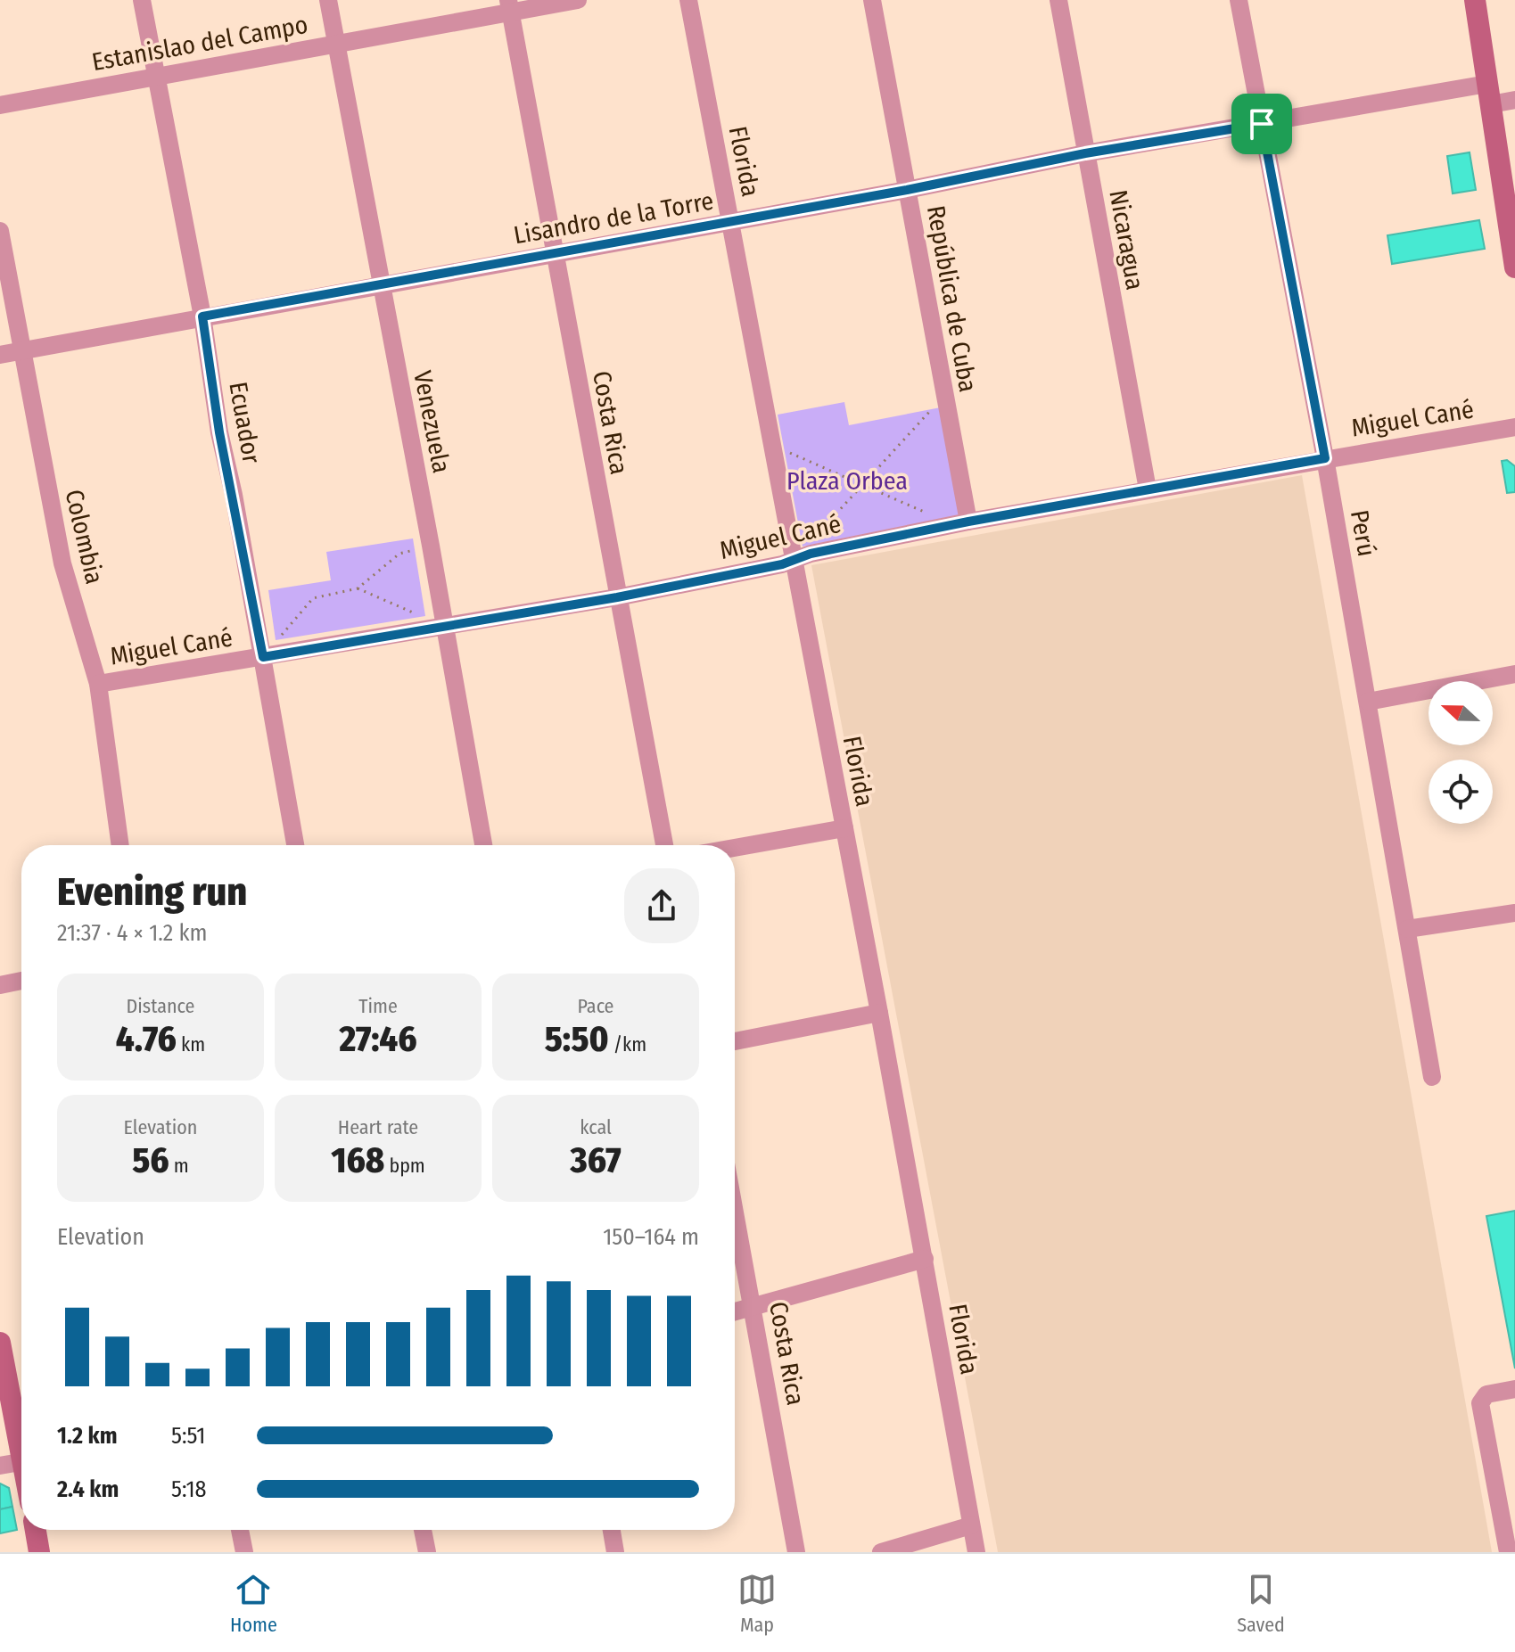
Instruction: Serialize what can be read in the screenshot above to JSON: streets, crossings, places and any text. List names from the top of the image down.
{
  "streets": {
    "street": [
      "Estanislao del Campo",
      "Florida",
      "Lisandro de la Torre",
      "Nicaragua",
      "República de Cuba",
      "Miguel Cané",
      "Venezuela",
      "Ecuador",
      "Costa Rica",
      "Perú",
      "Colombia"
    ]
  },
  "crossings": [
    ["Estanislao del Campo", "Venezuela"],
    ["Estanislao del Campo", "Ecuador"],
    ["Estanislao del Campo", "Costa Rica"],
    ["Florida", "Lisandro de la Torre"],
    ["Florida", "Miguel Cané"],
    ["Lisandro de la Torre", "Nicaragua"],
    ["Lisandro de la Torre", "República de Cuba"],
    ["Lisandro de la Torre", "Venezuela"],
    ["Lisandro de la Torre", "Ecuador"],
    ["Lisandro de la Torre", "Costa Rica"],
    ["Lisandro de la Torre", "Perú"],
    ["Lisandro de la Torre", "Colombia"],
    ["Nicaragua", "Miguel Cané"],
    ["República de Cuba", "Miguel Cané"],
    ["Miguel Cané", "Venezuela"],
    ["Miguel Cané", "Ecuador"],
    ["Miguel Cané", "Costa Rica"],
    ["Miguel Cané", "Perú"],
    ["Miguel Cané", "Colombia"]
  ],
  "parks": ["Plaza Orbea"],
  "north": "left",
  "page": {
    "heading": ["Evening run", "21:37 · 4 × 1.2 km"],
    "stats": [
      ["Distance", "4.76 km"],
      ["Time", "27:46"],
      ["Pace", "5:50 /km"],
      ["Elevation", "56 m"],
      ["Heart rate", "168 bpm"],
      ["kcal", "367"]
    ],
    "chart": ["Elevation", "150–164 m"],
    "list": [
      {
        "name": "1.2 km",
        "note": "5:51"
      },
      {
        "name": "2.4 km",
        "note": "5:18"
      }
    ],
    "tabs": ["Home", "Map", "Saved"]
  }
}
